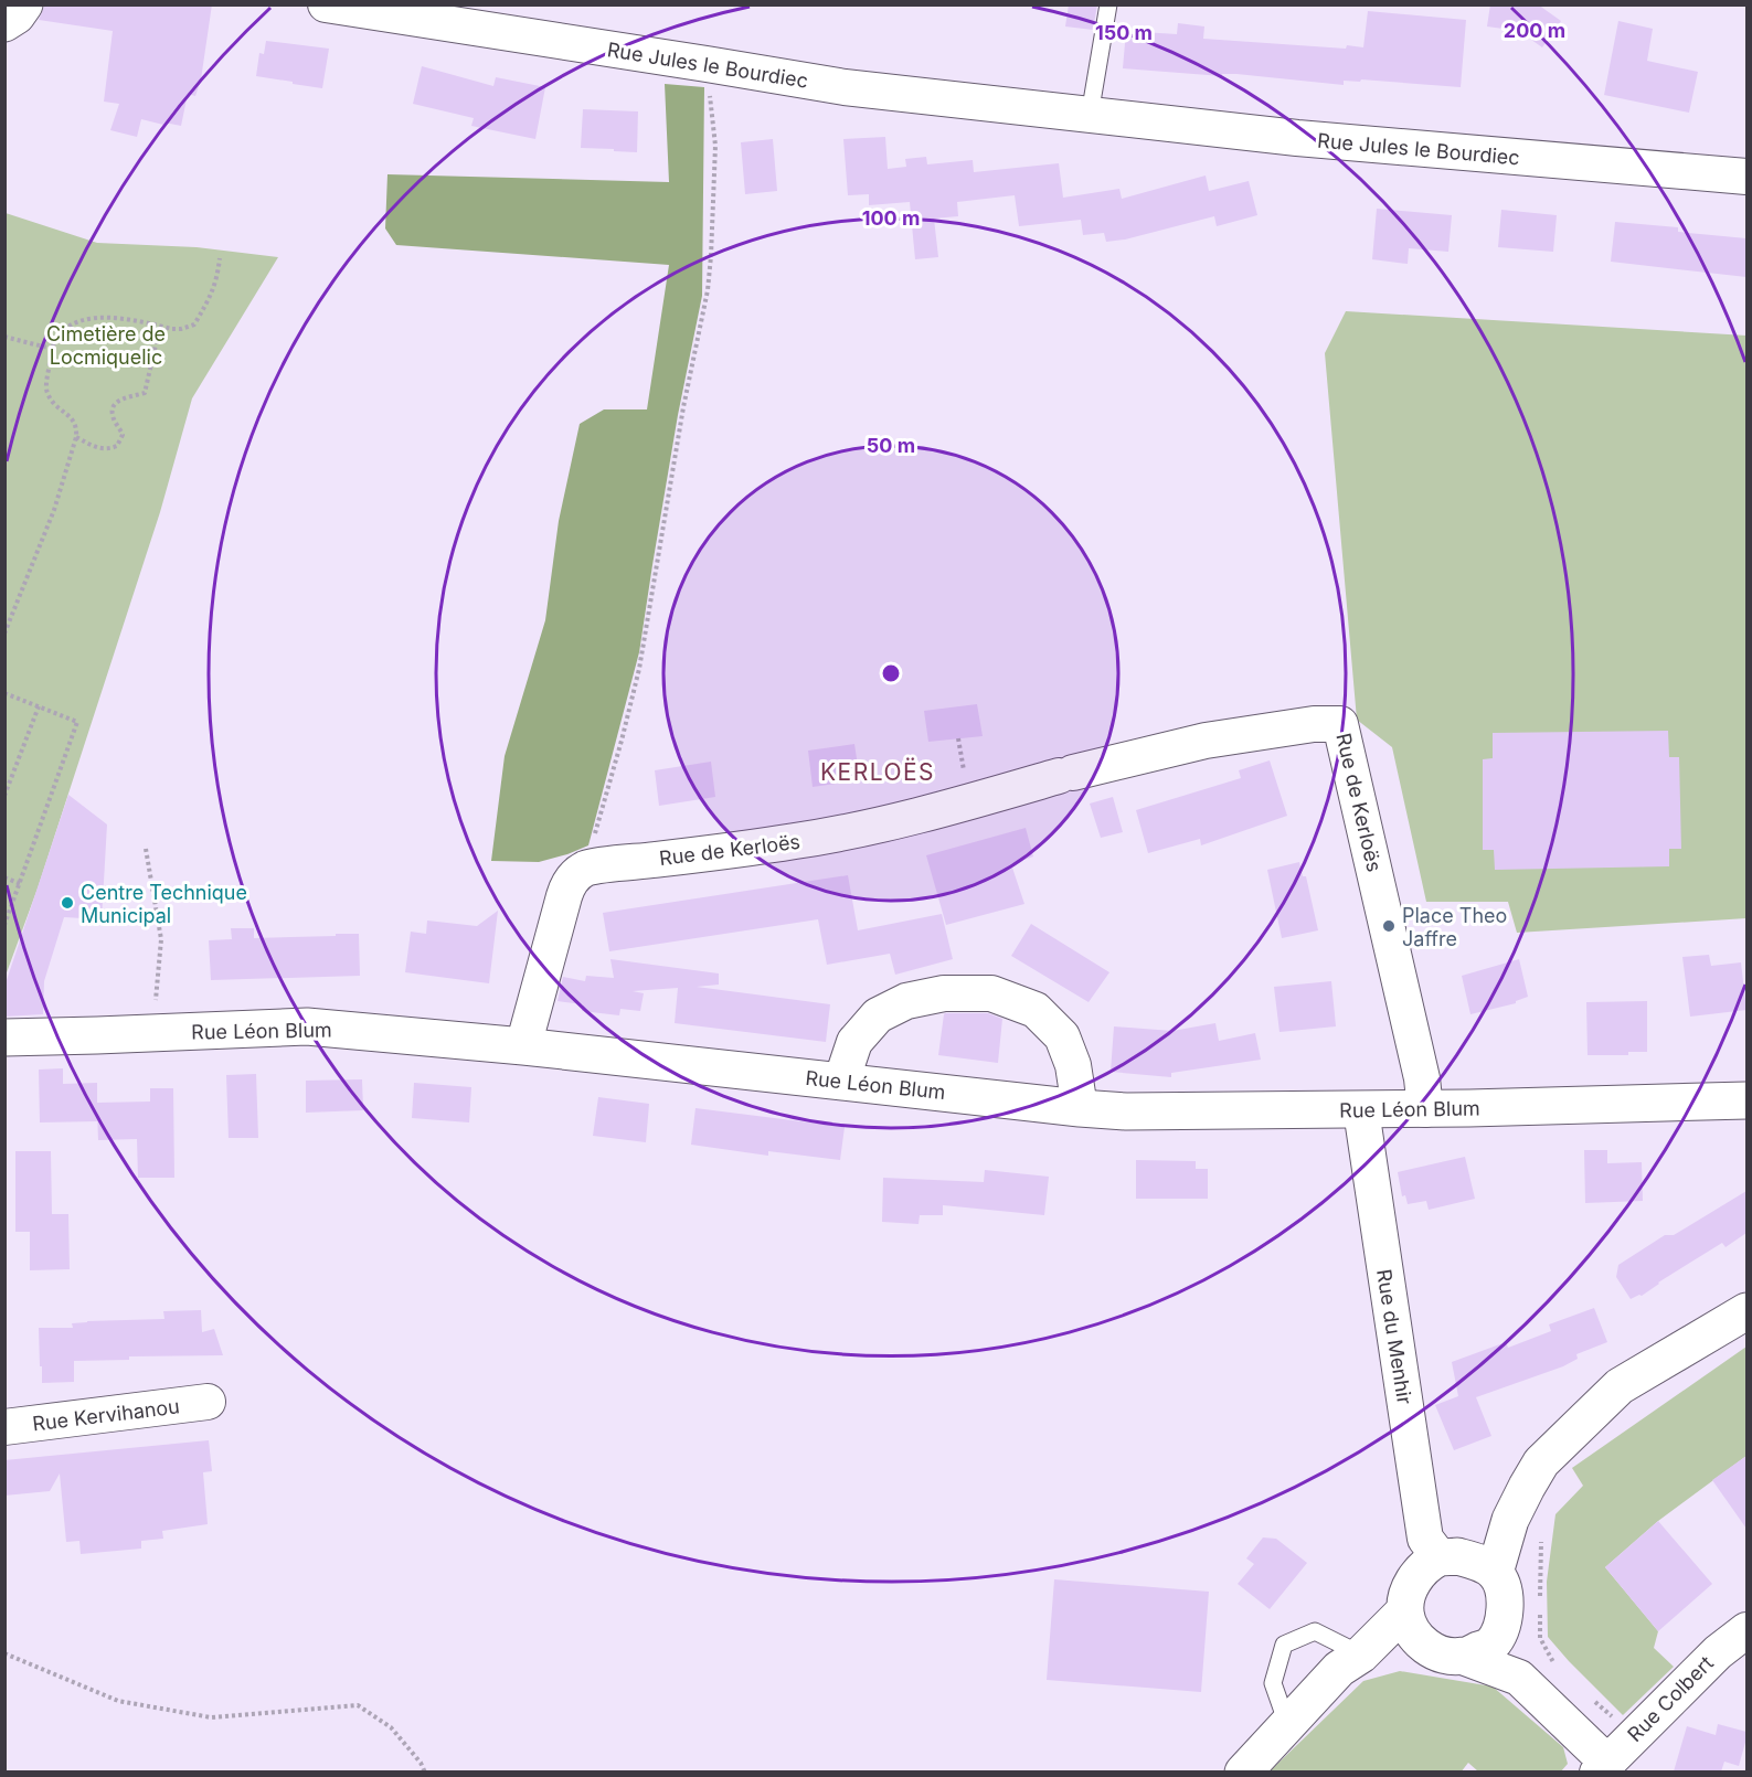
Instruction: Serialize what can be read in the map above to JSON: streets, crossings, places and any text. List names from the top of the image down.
{
  "streets": {
    "street": [
      "Rue Jules le Bourdiec",
      "Rue de Kerloës",
      "Rue Léon Blum",
      "Rue du Menhir",
      "Rue Kervihanou",
      "Rue Colbert"
    ]
  },
  "crossings": [
    ["Rue de Kerloës", "Rue Léon Blum"],
    ["Rue Léon Blum", "Rue du Menhir"]
  ],
  "districts": ["KERLOËS"],
  "parks": ["Cimetière de Locmiquelic"],
  "places": ["Centre Technique Municipal", "Place Theo Jaffre"],
  "rings": [
    "200 m",
    "150 m",
    "100 m",
    "50 m"
  ]
}
